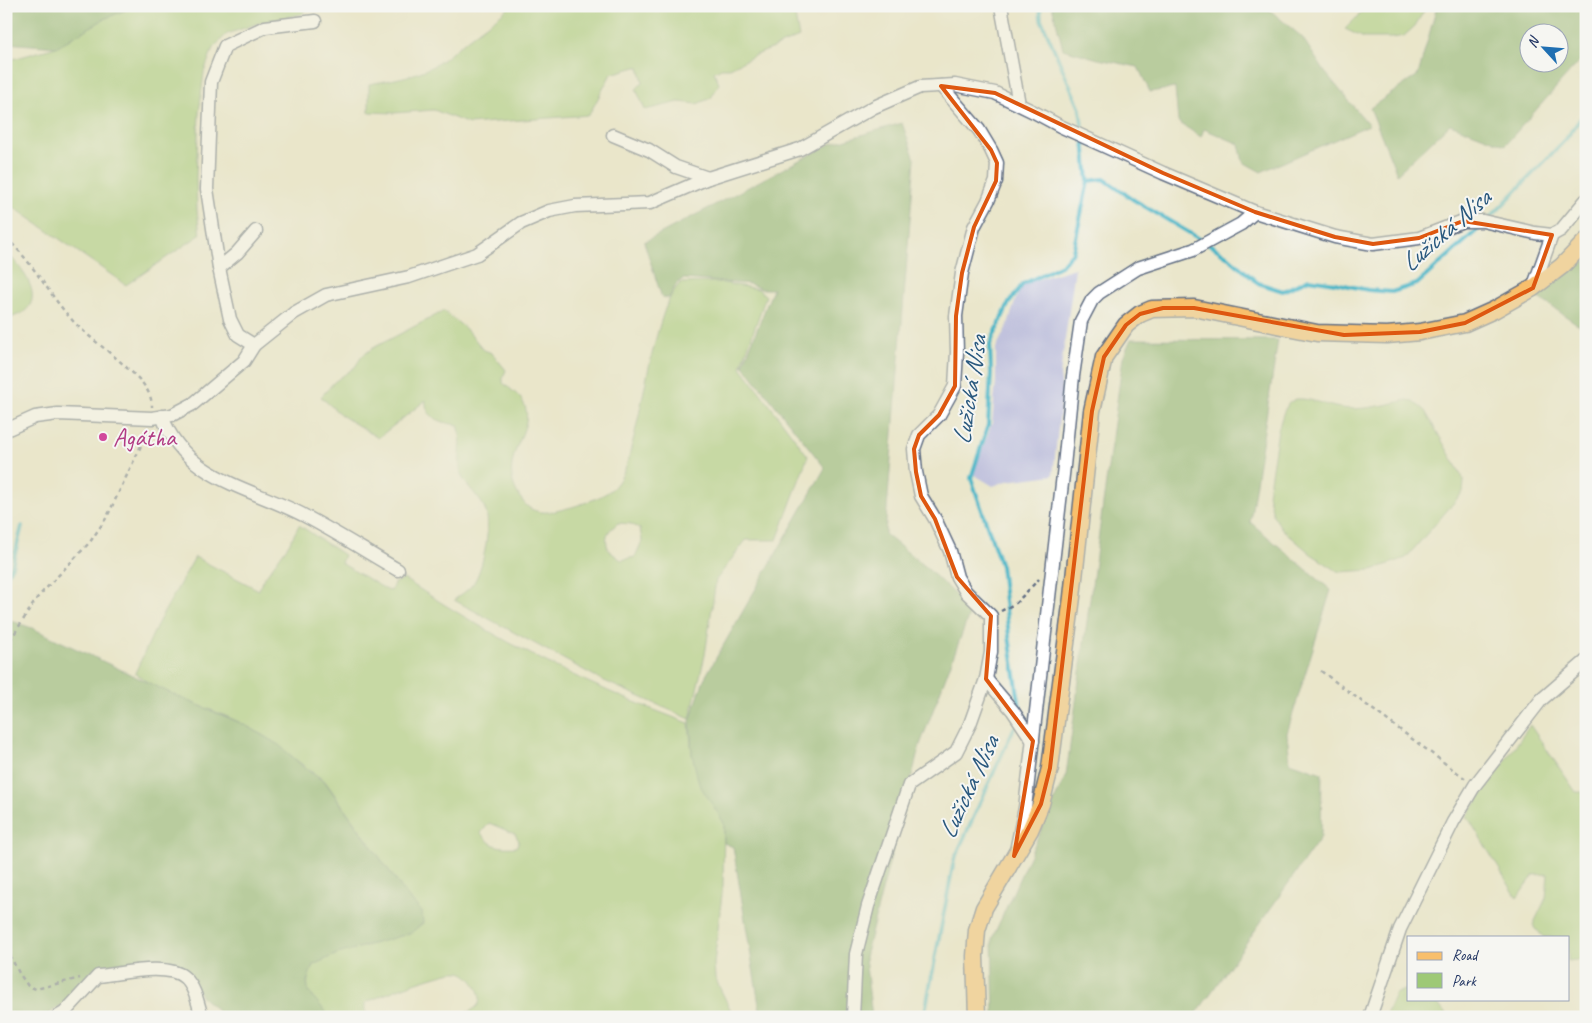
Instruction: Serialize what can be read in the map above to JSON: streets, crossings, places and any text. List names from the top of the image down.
{
  "water": ["Lužická Nisa"],
  "places": ["Agátha"],
  "legend": ["Road", "Park"],
  "north": "top left"
}
